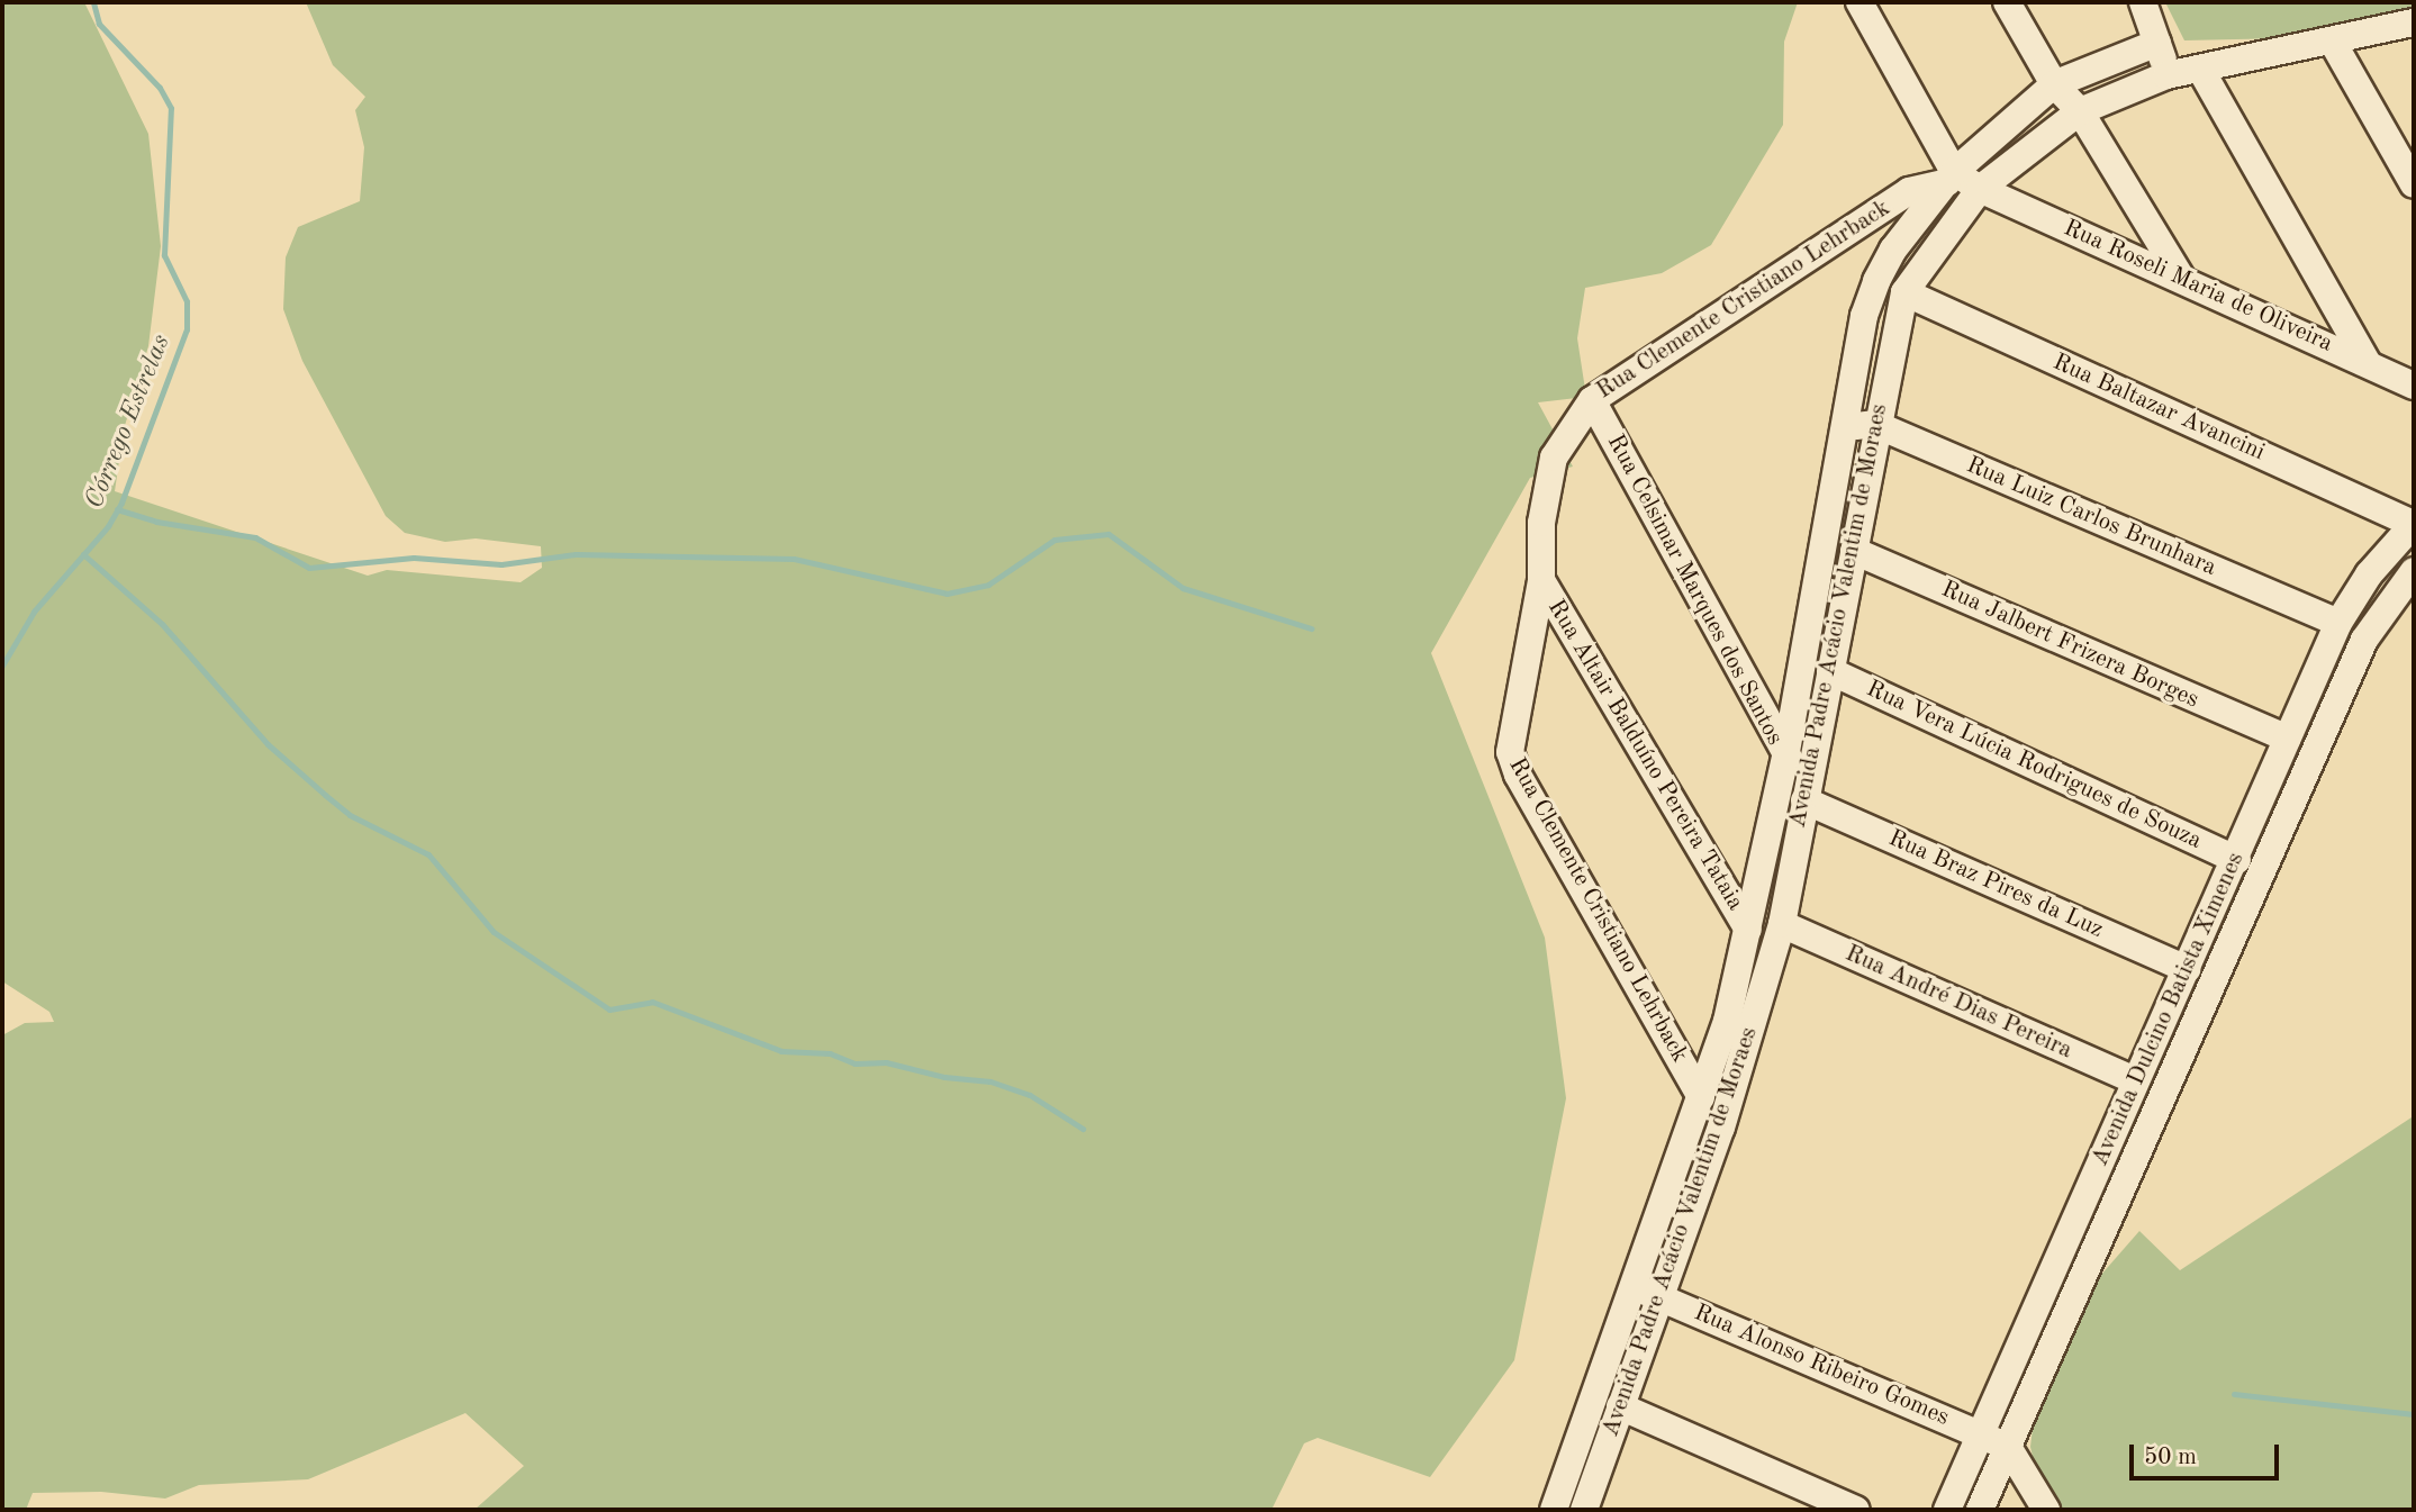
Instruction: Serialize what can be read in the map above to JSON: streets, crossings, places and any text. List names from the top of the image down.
{
  "streets": {
    "street": [
      "Rua Roseli Maria de Oliveira",
      "Rua Clemente Cristiano Lehrback",
      "Rua Baltazar Avancini",
      "Rua Luiz Carlos Brunhara",
      "Rua Celsimar Marques dos Santos",
      "Avenida Padre Acácio Valentim de Moraes",
      "Rua Jalbert Frizera Borges",
      "Rua Altair Balduíno Pereira Tataia",
      "Rua Vera Lúcia Rodrigues de Souza",
      "Rua Braz Pires da Luz",
      "Rua André Dias Pereira",
      "Avenida Dulcino Batista Ximenes",
      "Rua Alonso Ribeiro Gomes"
    ]
  },
  "crossings": [
    ["Rua Roseli Maria de Oliveira", "Rua Clemente Cristiano Lehrback"],
    ["Rua Roseli Maria de Oliveira", "Avenida Padre Acácio Valentim de Moraes"],
    ["Rua Clemente Cristiano Lehrback", "Rua Celsimar Marques dos Santos"],
    ["Rua Clemente Cristiano Lehrback", "Avenida Padre Acácio Valentim de Moraes"],
    ["Rua Clemente Cristiano Lehrback", "Rua Altair Balduíno Pereira Tataia"],
    ["Rua Baltazar Avancini", "Avenida Padre Acácio Valentim de Moraes"],
    ["Rua Baltazar Avancini", "Avenida Dulcino Batista Ximenes"],
    ["Rua Luiz Carlos Brunhara", "Avenida Padre Acácio Valentim de Moraes"],
    ["Rua Luiz Carlos Brunhara", "Avenida Dulcino Batista Ximenes"],
    ["Rua Celsimar Marques dos Santos", "Avenida Padre Acácio Valentim de Moraes"],
    ["Avenida Padre Acácio Valentim de Moraes", "Rua Jalbert Frizera Borges"],
    ["Avenida Padre Acácio Valentim de Moraes", "Rua Altair Balduíno Pereira Tataia"],
    ["Avenida Padre Acácio Valentim de Moraes", "Rua Vera Lúcia Rodrigues de Souza"],
    ["Avenida Padre Acácio Valentim de Moraes", "Rua Braz Pires da Luz"],
    ["Avenida Padre Acácio Valentim de Moraes", "Rua André Dias Pereira"],
    ["Avenida Padre Acácio Valentim de Moraes", "Rua Alonso Ribeiro Gomes"],
    ["Rua Jalbert Frizera Borges", "Avenida Dulcino Batista Ximenes"],
    ["Rua Vera Lúcia Rodrigues de Souza", "Avenida Dulcino Batista Ximenes"],
    ["Rua Braz Pires da Luz", "Avenida Dulcino Batista Ximenes"],
    ["Rua André Dias Pereira", "Avenida Dulcino Batista Ximenes"],
    ["Avenida Dulcino Batista Ximenes", "Rua Alonso Ribeiro Gomes"]
  ],
  "water": ["Córrego Estrelas"],
  "scale_bar": "50 m"
}
